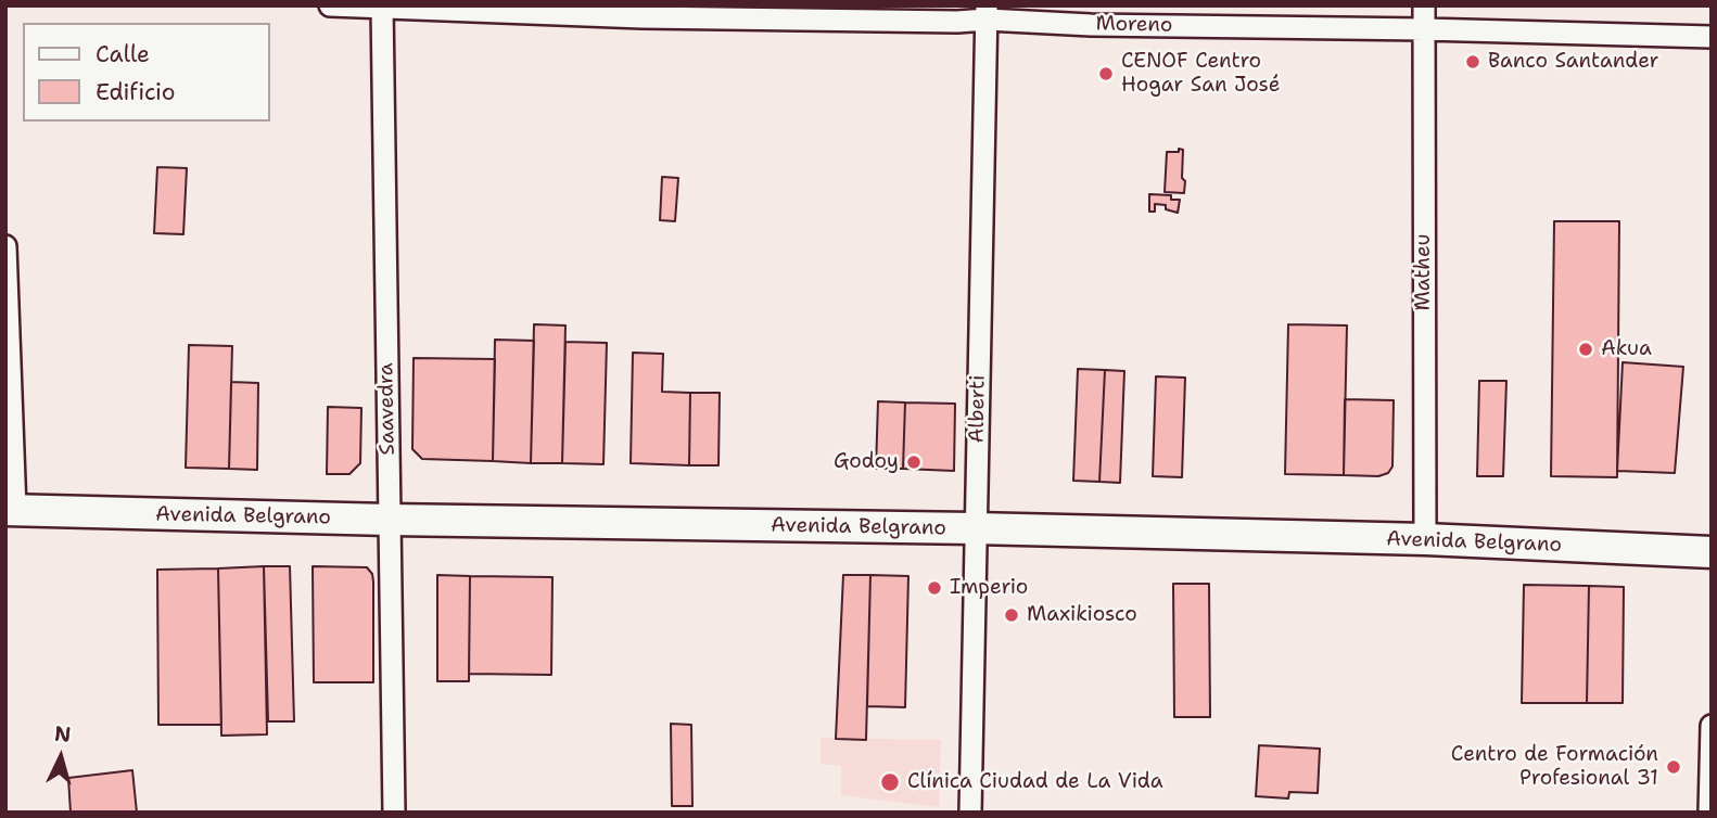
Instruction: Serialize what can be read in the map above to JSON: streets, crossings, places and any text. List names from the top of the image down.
{
  "streets": {
    "main road": ["Avenida Belgrano"],
    "street": [
      "Moreno",
      "Matheu",
      "Saavedra",
      "Alberti"
    ]
  },
  "crossings": [
    ["Moreno", "Matheu"],
    ["Moreno", "Saavedra"],
    ["Moreno", "Alberti"],
    ["Matheu", "Avenida Belgrano"],
    ["Saavedra", "Avenida Belgrano"],
    ["Alberti", "Avenida Belgrano"]
  ],
  "places": [
    "Banco Santander",
    "CENOF Centro Hogar San José",
    "Akua",
    "Godoy",
    "Imperio",
    "Maxikiosco",
    "Centro de Formación Profesional 31",
    "Clínica Ciudad de La Vida"
  ],
  "legend": ["Calle", "Edificio"],
  "north": "top"
}
